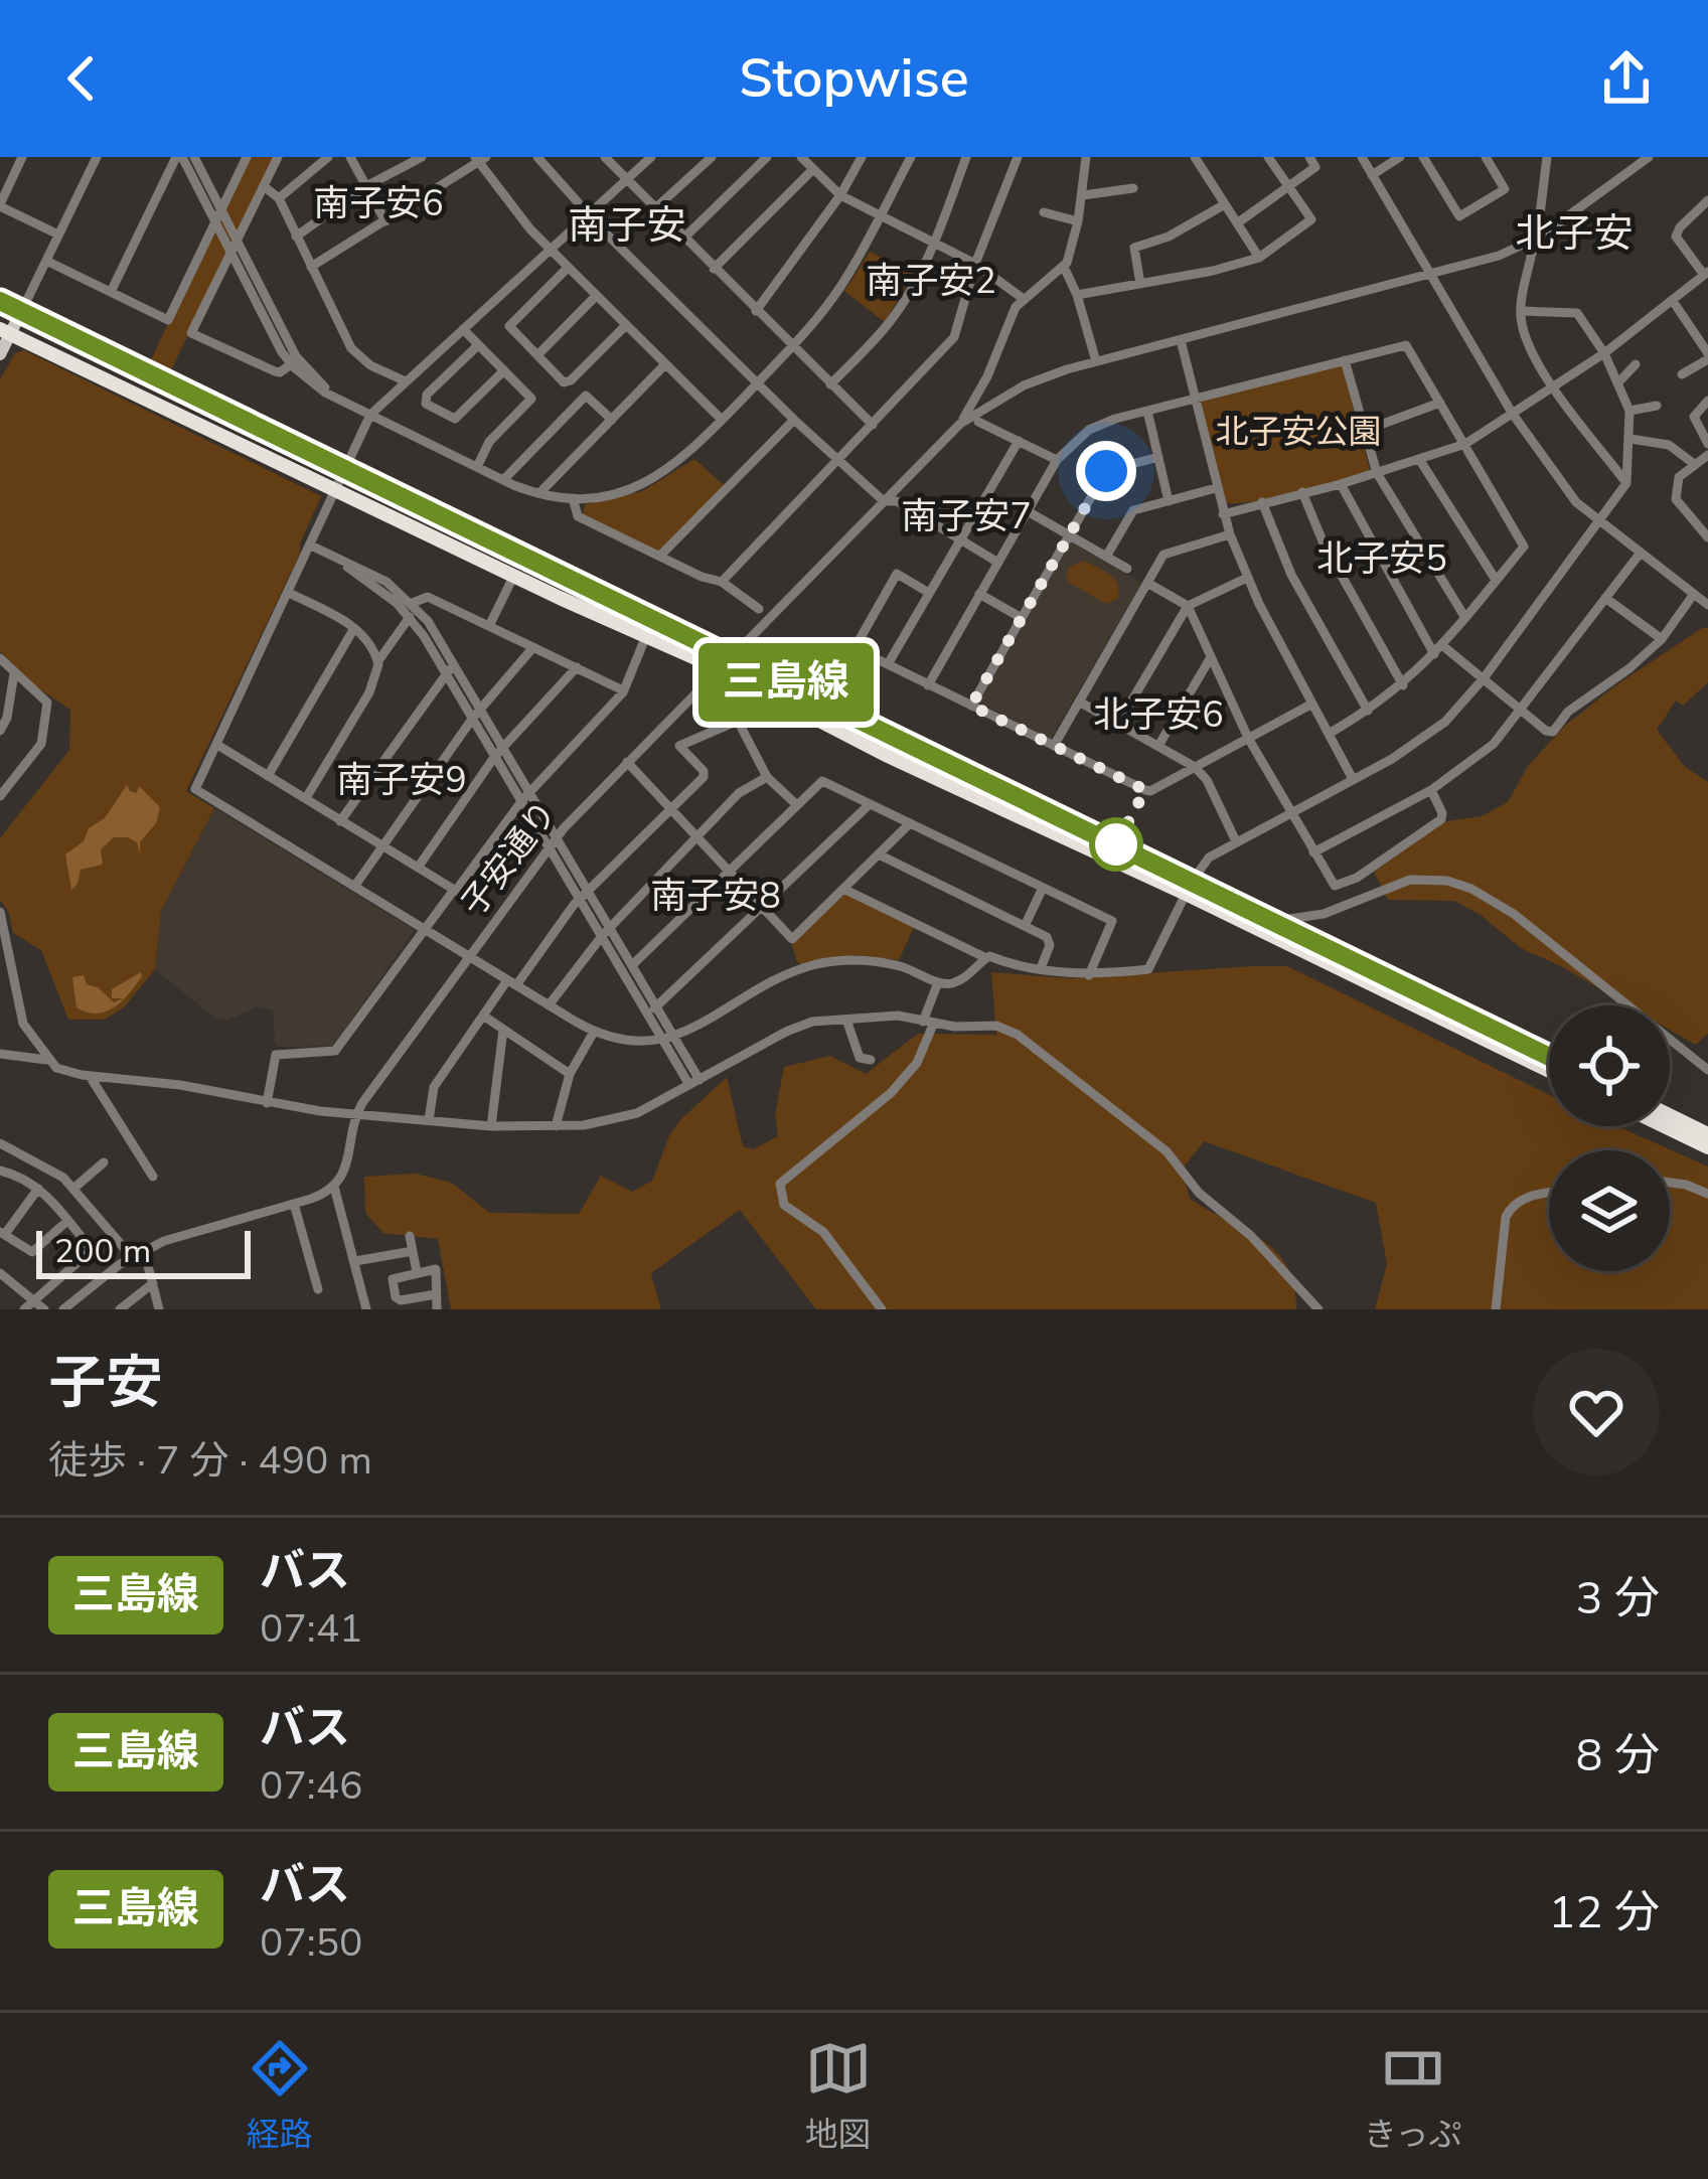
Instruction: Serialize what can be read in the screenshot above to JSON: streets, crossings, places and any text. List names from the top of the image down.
{
  "streets": {
    "street": ["子安通り"]
  },
  "districts": [
    "南子安6",
    "南子安",
    "北子安",
    "南子安2",
    "南子安7",
    "北子安5",
    "北子安6",
    "南子安9",
    "南子安8"
  ],
  "parks": ["北子安公園"],
  "lines": ["bus line 三島線"],
  "scale_bar": "200 m",
  "page": {
    "header": "Stopwise",
    "on_map": "三島線",
    "scale": "200 m",
    "heading": ["子安", "徒歩 · 7 分 · 490 m"],
    "list": [
      {
        "mark": "三島線",
        "name": "バス",
        "note": "07:41",
        "value": "3 分"
      },
      {
        "mark": "三島線",
        "name": "バス",
        "note": "07:46",
        "value": "8 分"
      },
      {
        "mark": "三島線",
        "name": "バス",
        "note": "07:50",
        "value": "12 分"
      }
    ],
    "tabs": ["経路", "地図", "きっぷ"]
  }
}
